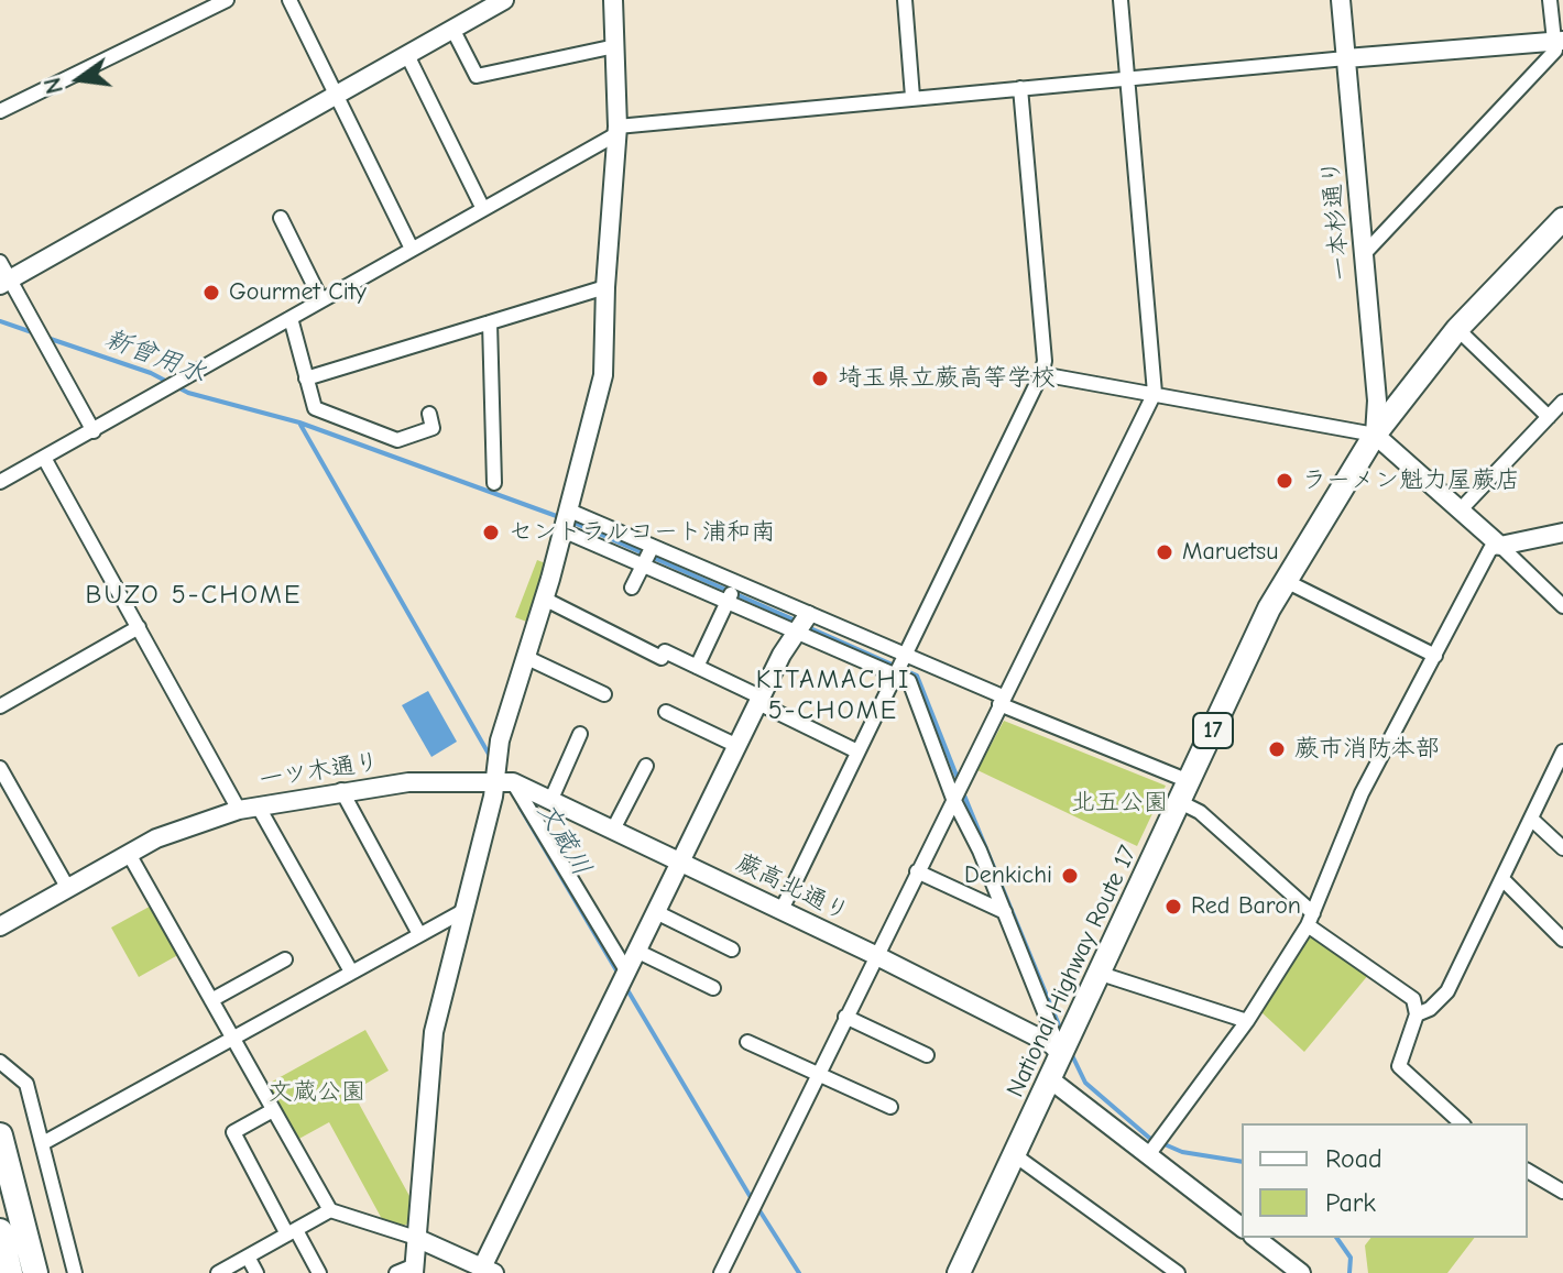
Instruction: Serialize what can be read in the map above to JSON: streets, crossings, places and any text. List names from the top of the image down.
{
  "streets": {
    "highway": ["17", "National Highway Route 17"],
    "street": ["一本杉通り", "一ツ木通り", "蕨高北通り"]
  },
  "crossings": [
    ["一本杉通り", "National Highway Route 17"],
    ["一ツ木通り", "蕨高北通り"],
    ["蕨高北通り", "National Highway Route 17"]
  ],
  "districts": ["BUZO 5-CHOME", "KITAMACHI 5-CHOME"],
  "water": ["新曾用水", "文蔵川"],
  "parks": ["北五公園", "文蔵公園"],
  "places": [
    "Gourmet City",
    "埼玉県立蕨高等学校",
    "ラーメン魁力屋蕨店",
    "セントラルコート浦和南",
    "Maruetsu",
    "蕨市消防本部",
    "Denkichi",
    "Red Baron"
  ],
  "legend": ["Road", "Park"],
  "north": "left"
}
